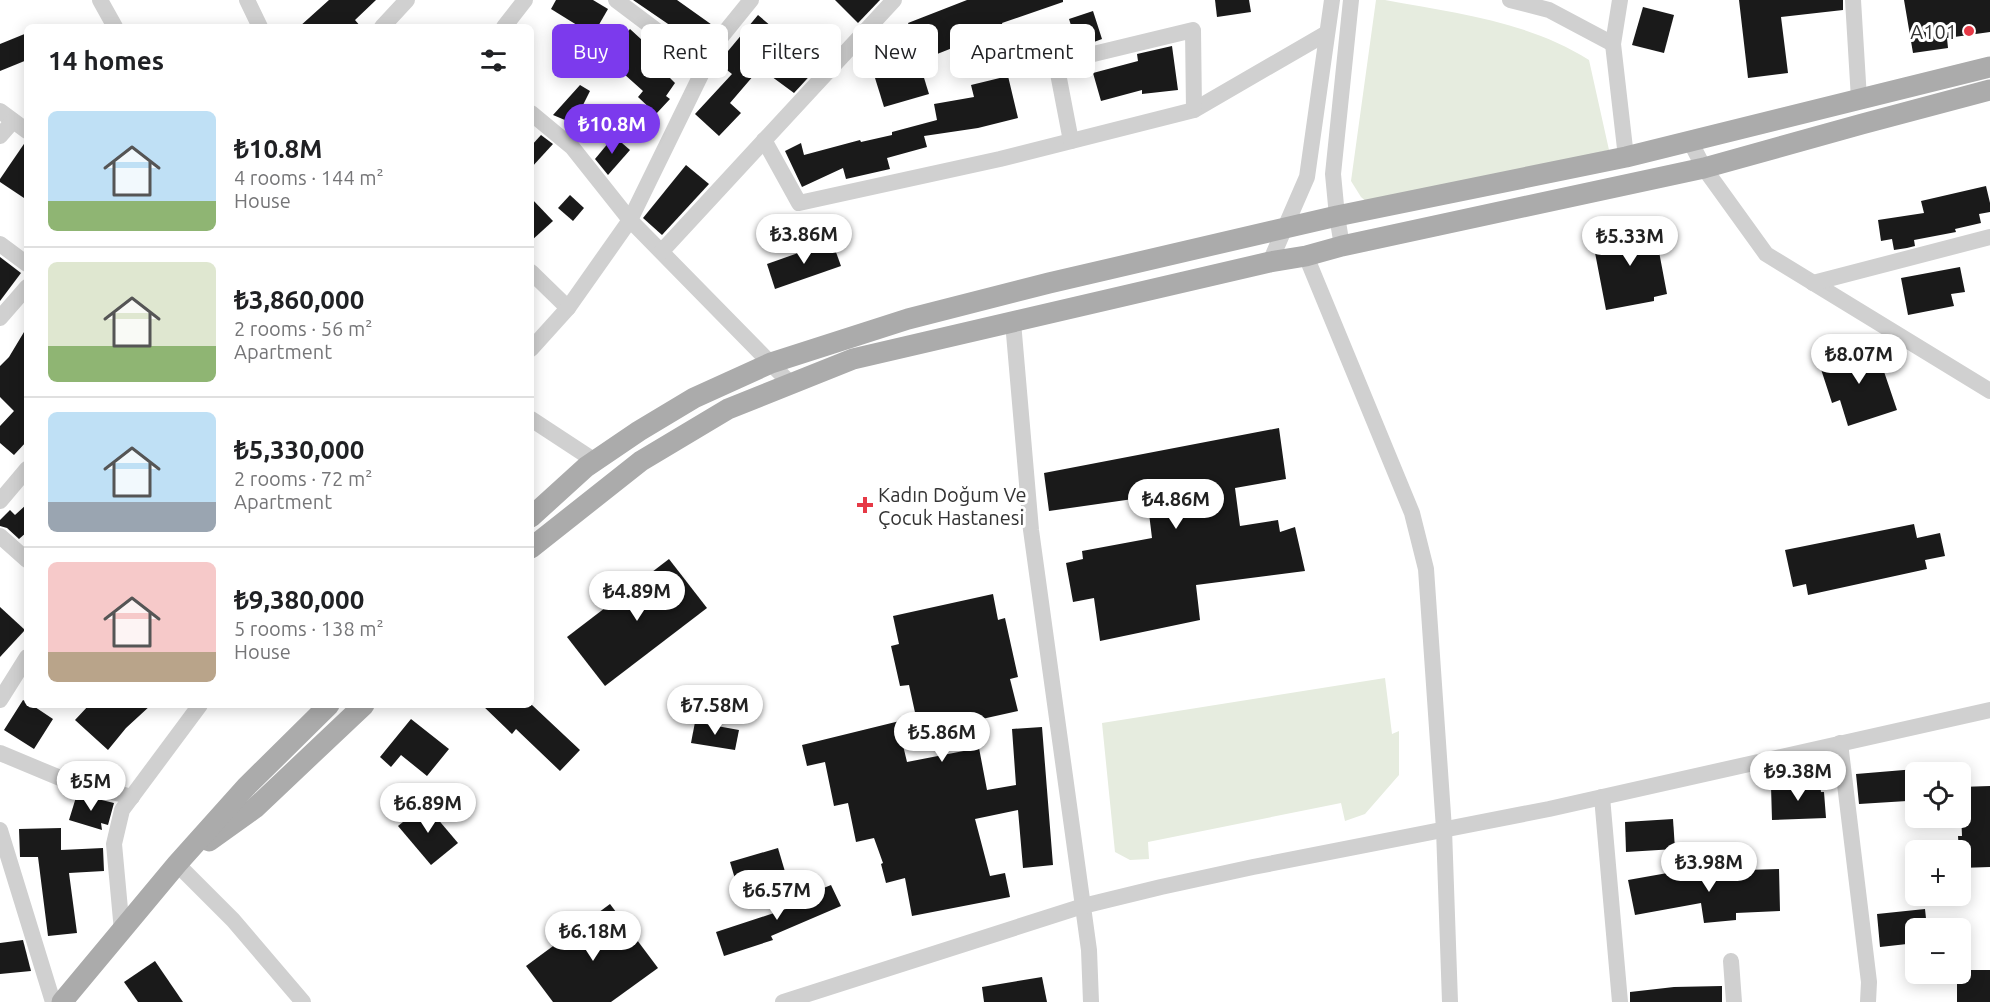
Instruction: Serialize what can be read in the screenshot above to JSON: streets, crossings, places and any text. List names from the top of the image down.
{
  "places": {
    "other": ["A101"],
    "health": ["Kadın Doğum Ve Çocuk Hastanesi"]
  },
  "page": {
    "chip": [
      "Buy",
      "Rent",
      "Filters",
      "New",
      "Apartment"
    ],
    "heading": "14 homes",
    "list": [
      {
        "name": "₺10.8M",
        "note": "4 rooms · 144 m² · House"
      },
      {
        "name": "₺3,860,000",
        "note": "2 rooms · 56 m² · Apartment"
      },
      {
        "name": "₺5,330,000",
        "note": "2 rooms · 72 m² · Apartment"
      },
      {
        "name": "₺9,380,000",
        "note": "5 rooms · 138 m² · House"
      }
    ],
    "price": [
      "₺10.8M",
      "₺3.86M",
      "₺5.33M",
      "₺8.07M",
      "₺4.86M",
      "₺4.89M",
      "₺7.58M",
      "₺5.86M",
      "₺9.38M",
      "₺5M",
      "₺6.89M",
      "₺3.98M",
      "₺6.57M",
      "₺6.18M"
    ],
    "map_buttons": ["+", "−"]
  }
}
